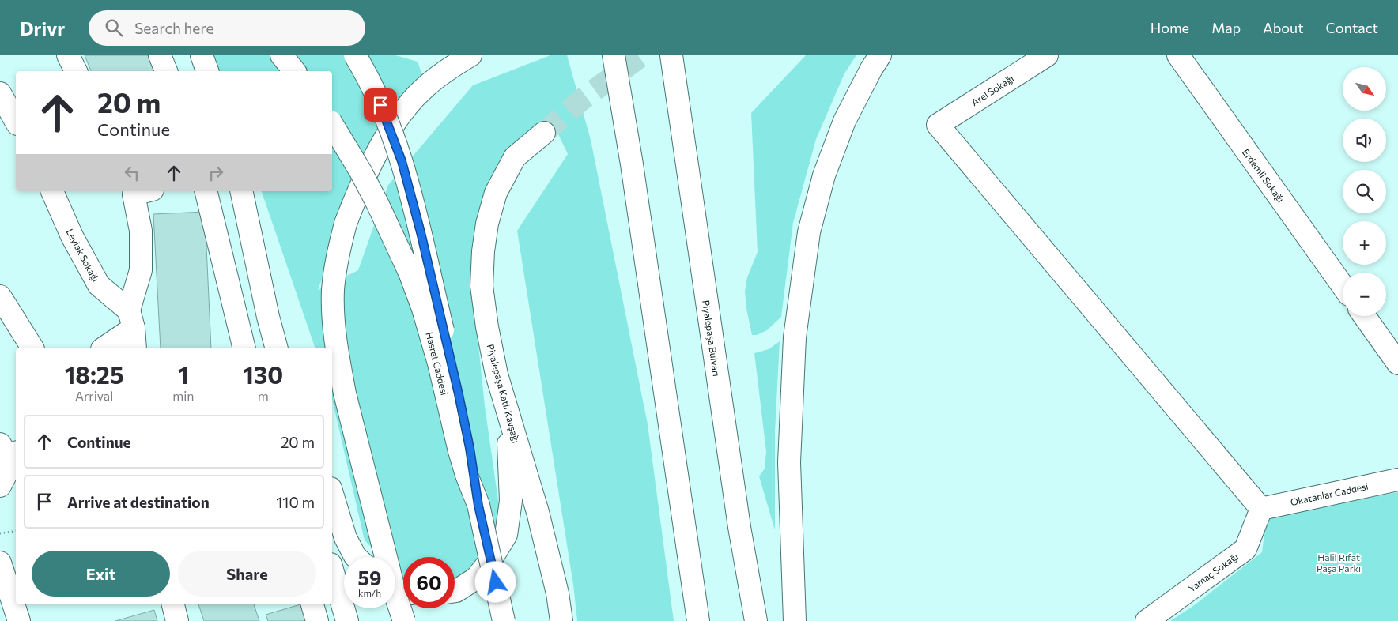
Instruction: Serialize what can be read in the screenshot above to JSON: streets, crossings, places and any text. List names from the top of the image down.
{
  "streets": {
    "main road": [
      "Arel Sokağı",
      "Erdemli Sokağı",
      "Leylak Sokağı",
      "Piyalepaşa Bulvarı",
      "Hasret Caddesi",
      "Piyalepaşa Katlı Kavşağı",
      "Okatanlar Caddesi",
      "Yamaç Sokağı"
    ]
  },
  "crossings": [
    ["Arel Sokağı", "Okatanlar Caddesi"],
    ["Arel Sokağı", "Yamaç Sokağı"],
    ["Okatanlar Caddesi", "Yamaç Sokağı"]
  ],
  "parks": ["Halil Rıfat Paşa Parkı"],
  "north": "bottom right",
  "page": {
    "header": "Drivr",
    "search": "Search here",
    "nav": [
      "Home",
      "Map",
      "About",
      "Contact"
    ],
    "map_buttons": ["+", "−"],
    "turn": ["20 m", "Continue"],
    "eta": [
      "18:25",
      "Arrival",
      "1",
      "min",
      "130",
      "m"
    ],
    "list": [
      {
        "name": "Continue",
        "value": "20 m"
      },
      {
        "name": "Arrive at destination",
        "value": "110 m"
      }
    ],
    "buttons": ["Exit", "Share"],
    "speed": "59 km/h",
    "limit": "60"
  }
}
